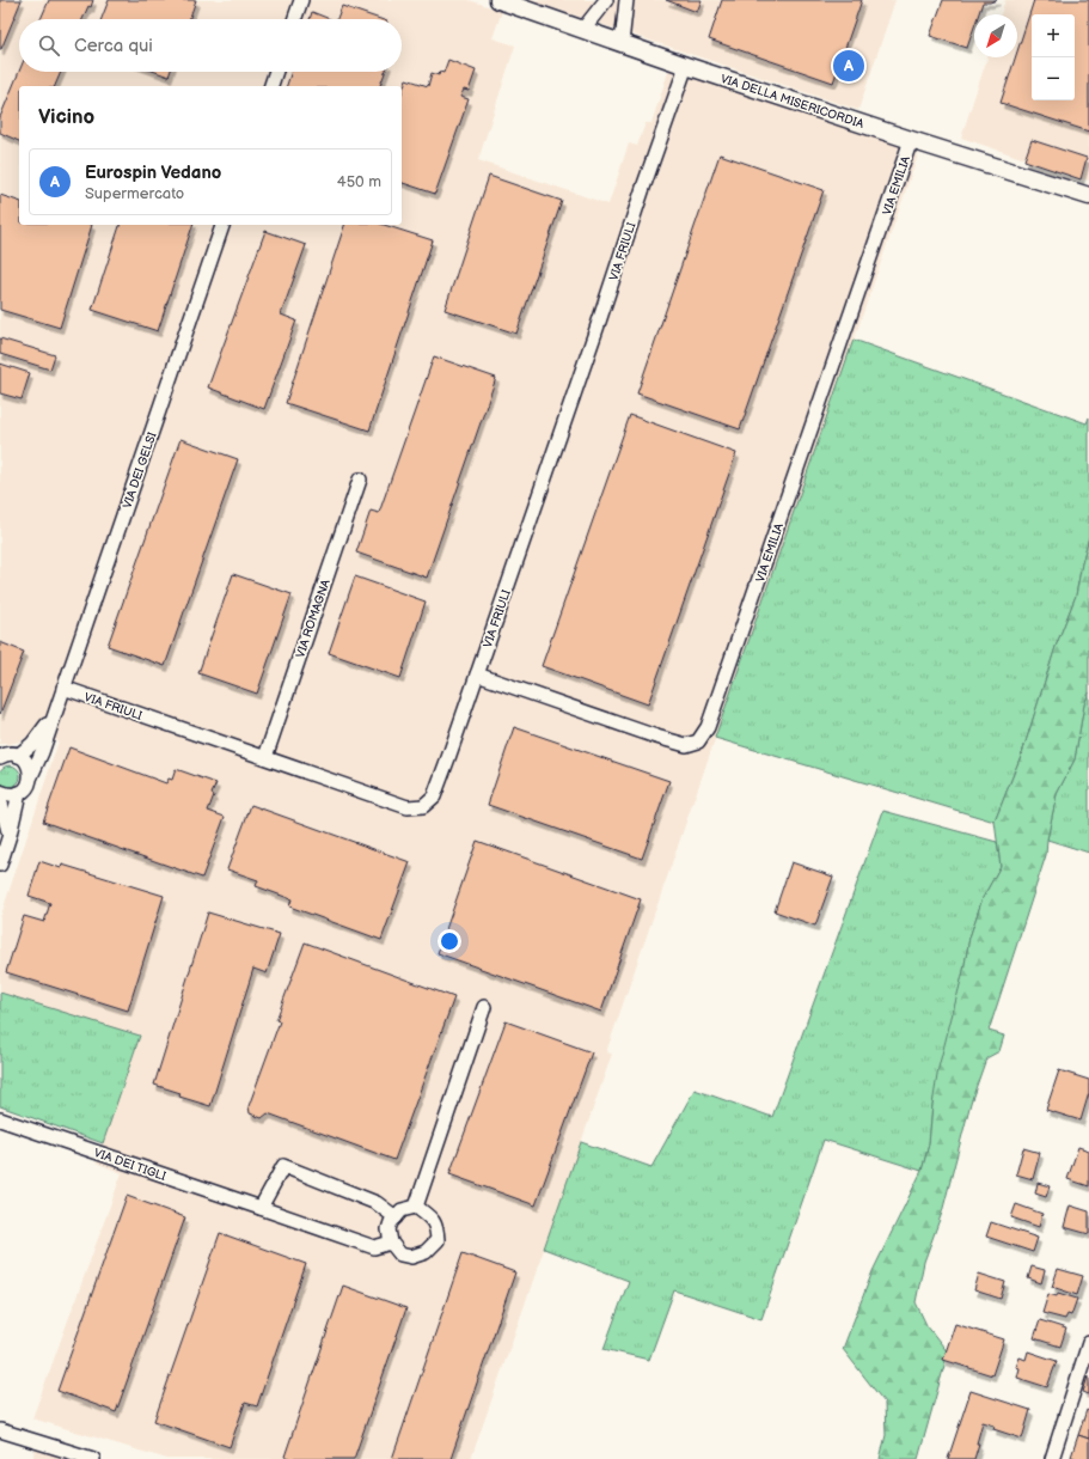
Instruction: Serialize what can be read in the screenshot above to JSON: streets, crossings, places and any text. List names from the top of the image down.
{
  "streets": {
    "street": [
      "VIA DELLA MISERICORDIA",
      "VIA EMILIA",
      "VIA FRIULI",
      "VIA DEI GELSI",
      "VIA ROMAGNA",
      "VIA DEI TIGLI"
    ]
  },
  "crossings": [
    ["VIA DELLA MISERICORDIA", "VIA EMILIA"],
    ["VIA DELLA MISERICORDIA", "VIA FRIULI"],
    ["VIA EMILIA", "VIA FRIULI"],
    ["VIA FRIULI", "VIA DEI GELSI"],
    ["VIA FRIULI", "VIA ROMAGNA"]
  ],
  "north": "bottom left",
  "page": {
    "map_buttons": ["+", "−"],
    "search": "Cerca qui",
    "pins": "A",
    "heading": "Vicino",
    "list": [
      {
        "mark": "A",
        "name": "Eurospin Vedano",
        "note": "Supermercato",
        "value": "450 m"
      }
    ]
  }
}
